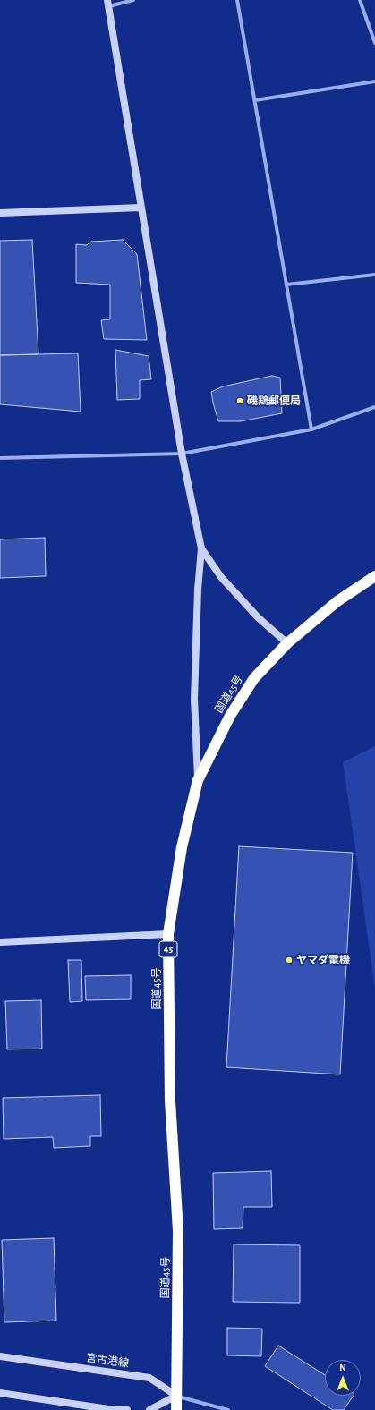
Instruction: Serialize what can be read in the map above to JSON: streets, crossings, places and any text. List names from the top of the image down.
{
  "streets": {
    "highway": ["国道45号", "45"],
    "street": ["宮古港線"]
  },
  "crossings": [
    ["国道45号", "宮古港線"]
  ],
  "places": ["磯鶏郵便局", "ヤマダ電機"],
  "north": "top"
}
